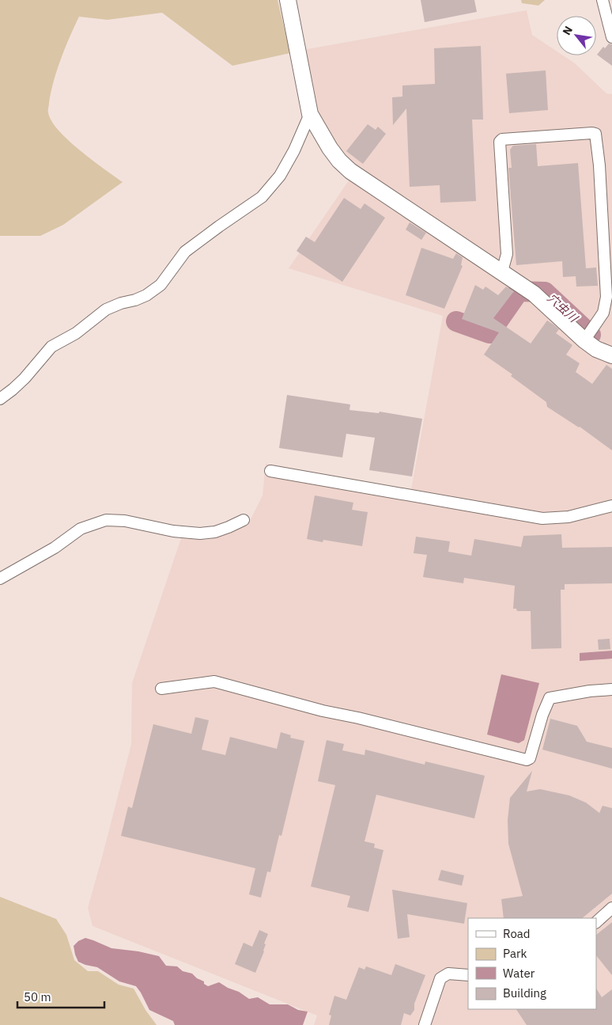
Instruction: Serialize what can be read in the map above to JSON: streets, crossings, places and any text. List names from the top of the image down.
{
  "water": ["穴虫川"],
  "legend": [
    "Road",
    "Park",
    "Water",
    "Building"
  ],
  "scale_bar": "50 m",
  "north": "top left"
}
